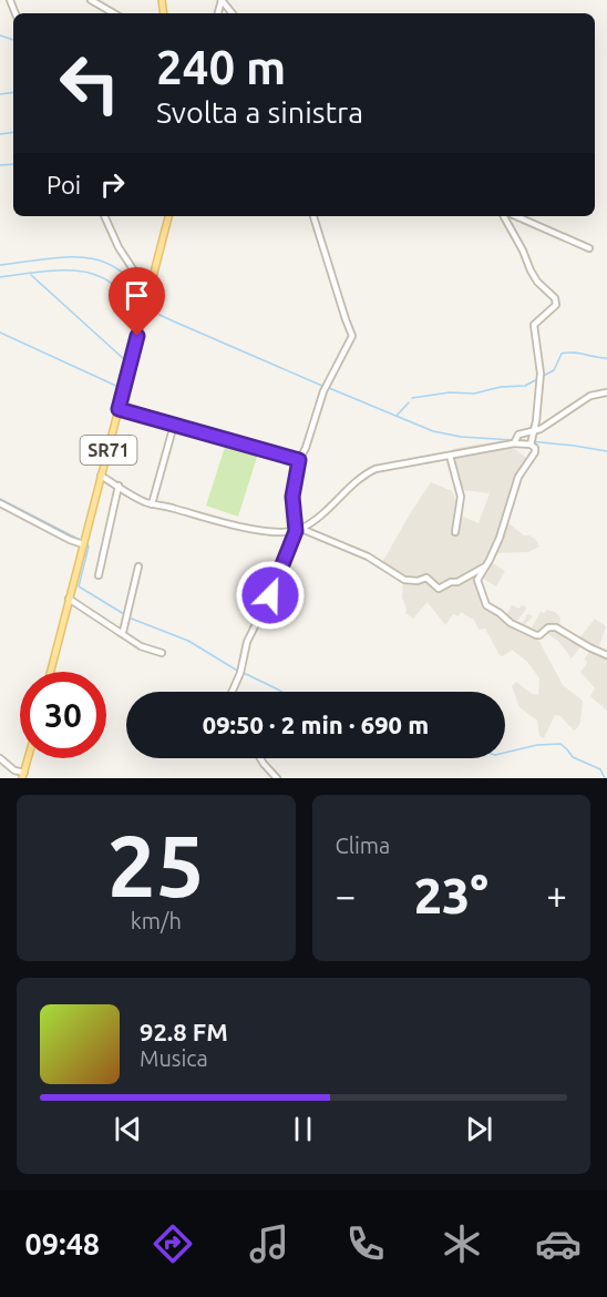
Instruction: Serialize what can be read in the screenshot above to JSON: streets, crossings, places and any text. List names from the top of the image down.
{
  "streets": {
    "main road": ["SR71"]
  },
  "page": {
    "turn": ["240 m", "Svolta a sinistra"],
    "then": "Poi",
    "limit": "30",
    "trip": "09:50 · 2 min · 690 m",
    "tile": [
      ["25", "km/h"],
      "Clima"
    ],
    "heat": ["−", "23°", "+"],
    "song": ["92.8 FM", "Musica"],
    "tabs": "09:48"
  }
}
